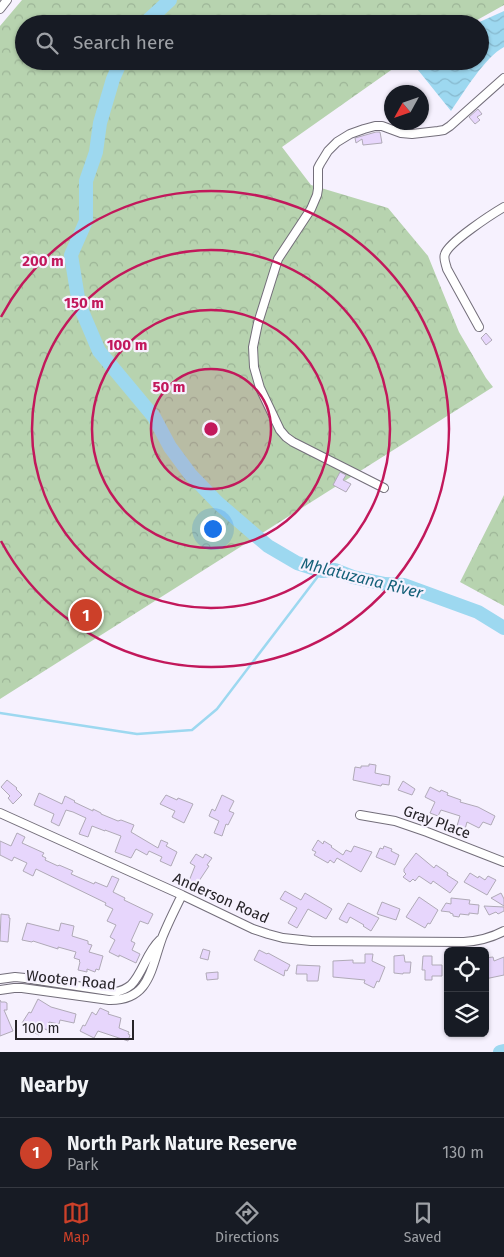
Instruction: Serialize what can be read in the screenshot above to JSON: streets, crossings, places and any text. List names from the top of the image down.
{
  "streets": {
    "street": ["Gray Place", "Anderson Road", "Wooten Road"]
  },
  "crossings": [
    ["Anderson Road", "Wooten Road"]
  ],
  "water": ["Mhlatuzana River"],
  "scale_bar": "100 m",
  "north": "bottom left",
  "page": {
    "search": "Search here",
    "pins": "1",
    "scale": "100 m",
    "heading": "Nearby",
    "list": [
      {
        "mark": "1",
        "name": "North Park Nature Reserve",
        "note": "Park",
        "value": "130 m"
      }
    ],
    "nav": ["Map", "Directions", "Saved"]
  },
  "rings": [
    "200 m",
    "150 m",
    "100 m",
    "50 m"
  ]
}
